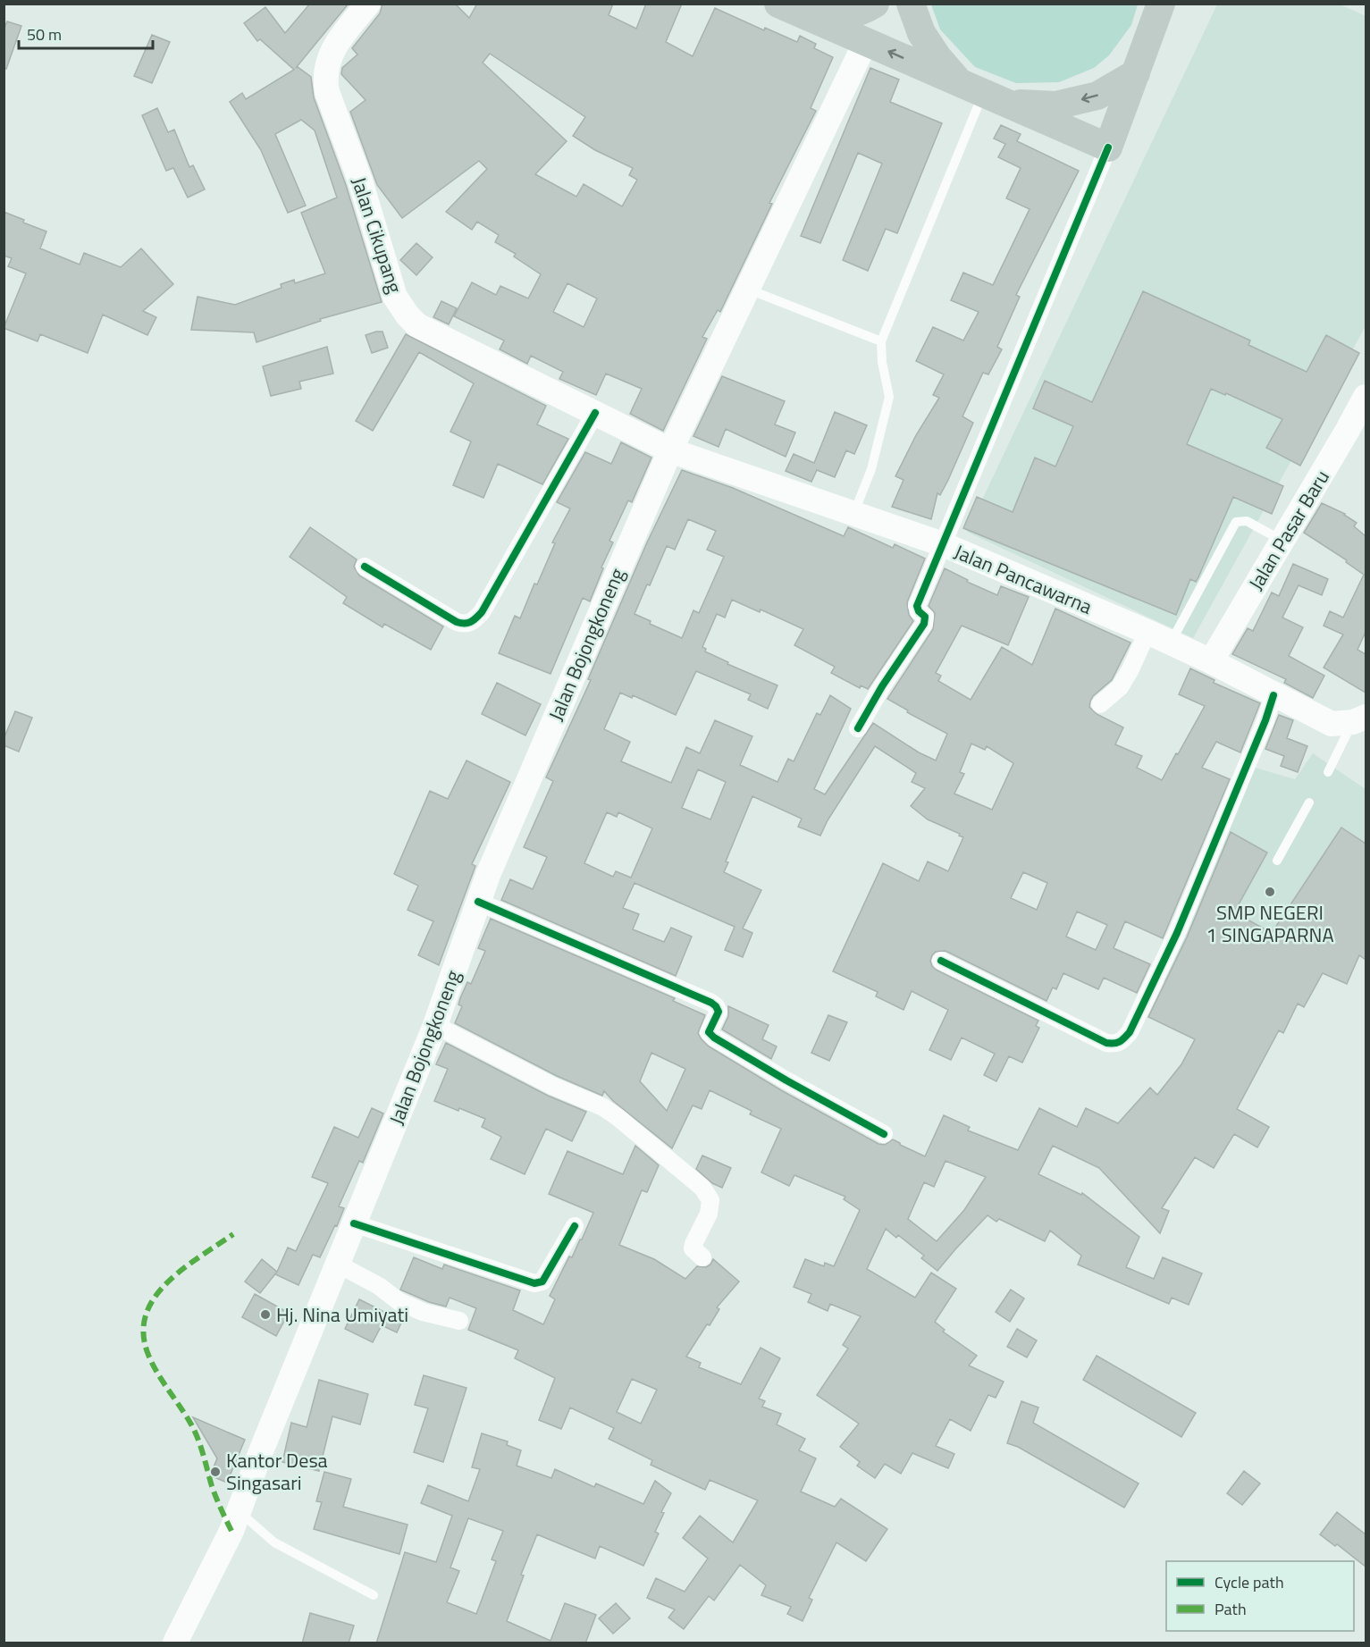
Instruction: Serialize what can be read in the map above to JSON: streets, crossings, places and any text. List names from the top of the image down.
{
  "streets": {
    "main road": [
      "Jalan Cikupang",
      "Jalan Pasar Baru",
      "Jalan Pancawarna",
      "Jalan Bojongkoneng"
    ]
  },
  "crossings": [
    ["Jalan Cikupang", "Jalan Pancawarna"],
    ["Jalan Cikupang", "Jalan Bojongkoneng"],
    ["Jalan Pasar Baru", "Jalan Pancawarna"],
    ["Jalan Pancawarna", "Jalan Bojongkoneng"]
  ],
  "places": ["SMP NEGERI 1 SINGAPARNA", "Hj. Nina Umiyati", "Kantor Desa Singasari"],
  "legend": ["Cycle path", "Path"],
  "scale_bar": "50 m"
}
